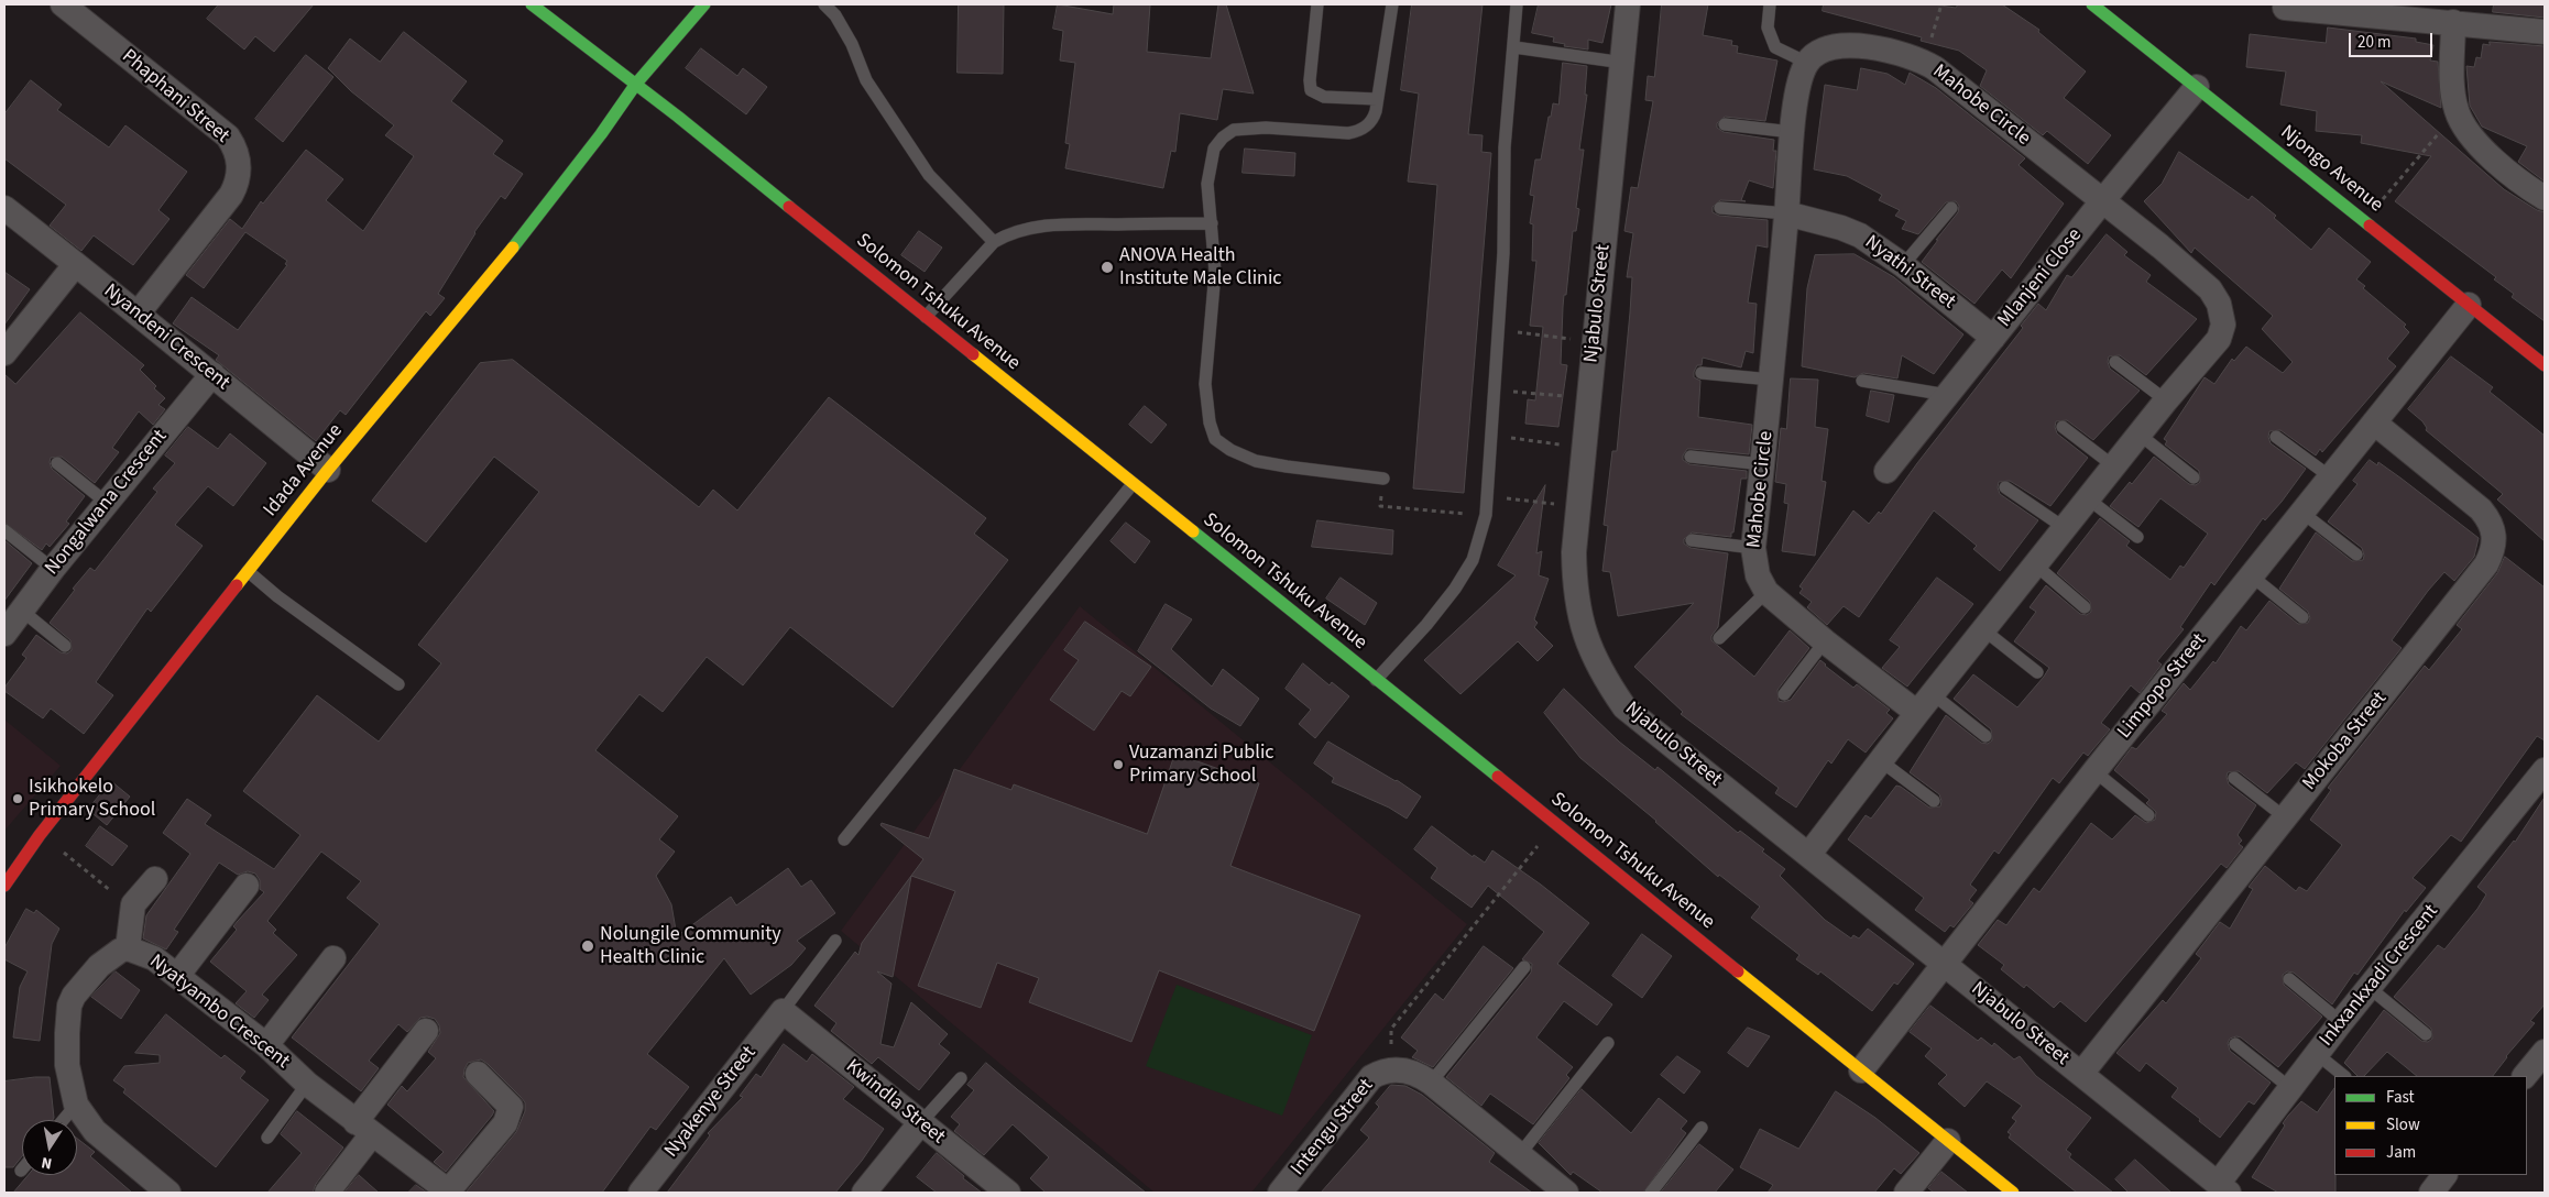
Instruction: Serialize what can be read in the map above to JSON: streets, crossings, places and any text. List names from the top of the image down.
{
  "streets": {
    "street": [
      "Phaphani Street",
      "Mahobe Circle",
      "Njongo Avenue",
      "Nyathi Street",
      "Mlanjeni Close",
      "Solomon Tshuku Avenue",
      "Njabulo Street",
      "Nyandeni Crescent",
      "Idada Avenue",
      "Nongalwana Crescent",
      "Limpopo Street",
      "Mokoba Street",
      "Inkxankxadi Crescent",
      "Nyatyambo Crescent",
      "Nyakenye Street",
      "Kwindla Street",
      "Intengu Street"
    ]
  },
  "crossings": [
    ["Phaphani Street", "Nyandeni Crescent"],
    ["Mahobe Circle", "Nyathi Street"],
    ["Mahobe Circle", "Mlanjeni Close"],
    ["Mahobe Circle", "Njabulo Street"],
    ["Njongo Avenue", "Mlanjeni Close"],
    ["Njongo Avenue", "Limpopo Street"],
    ["Nyathi Street", "Mlanjeni Close"],
    ["Solomon Tshuku Avenue", "Idada Avenue"],
    ["Solomon Tshuku Avenue", "Limpopo Street"],
    ["Njabulo Street", "Limpopo Street"],
    ["Njabulo Street", "Mokoba Street"],
    ["Njabulo Street", "Inkxankxadi Crescent"],
    ["Nyandeni Crescent", "Idada Avenue"],
    ["Nyandeni Crescent", "Nongalwana Crescent"],
    ["Limpopo Street", "Mokoba Street"],
    ["Nyakenye Street", "Kwindla Street"]
  ],
  "places": [
    "ANOVA Health Institute Male Clinic",
    "Vuzamanzi Public Primary School",
    "Isikhokelo Primary School",
    "Nolungile Community Health Clinic"
  ],
  "legend": ["Fast", "Slow", "Jam"],
  "scale_bar": "20 m",
  "north": "bottom"
}
